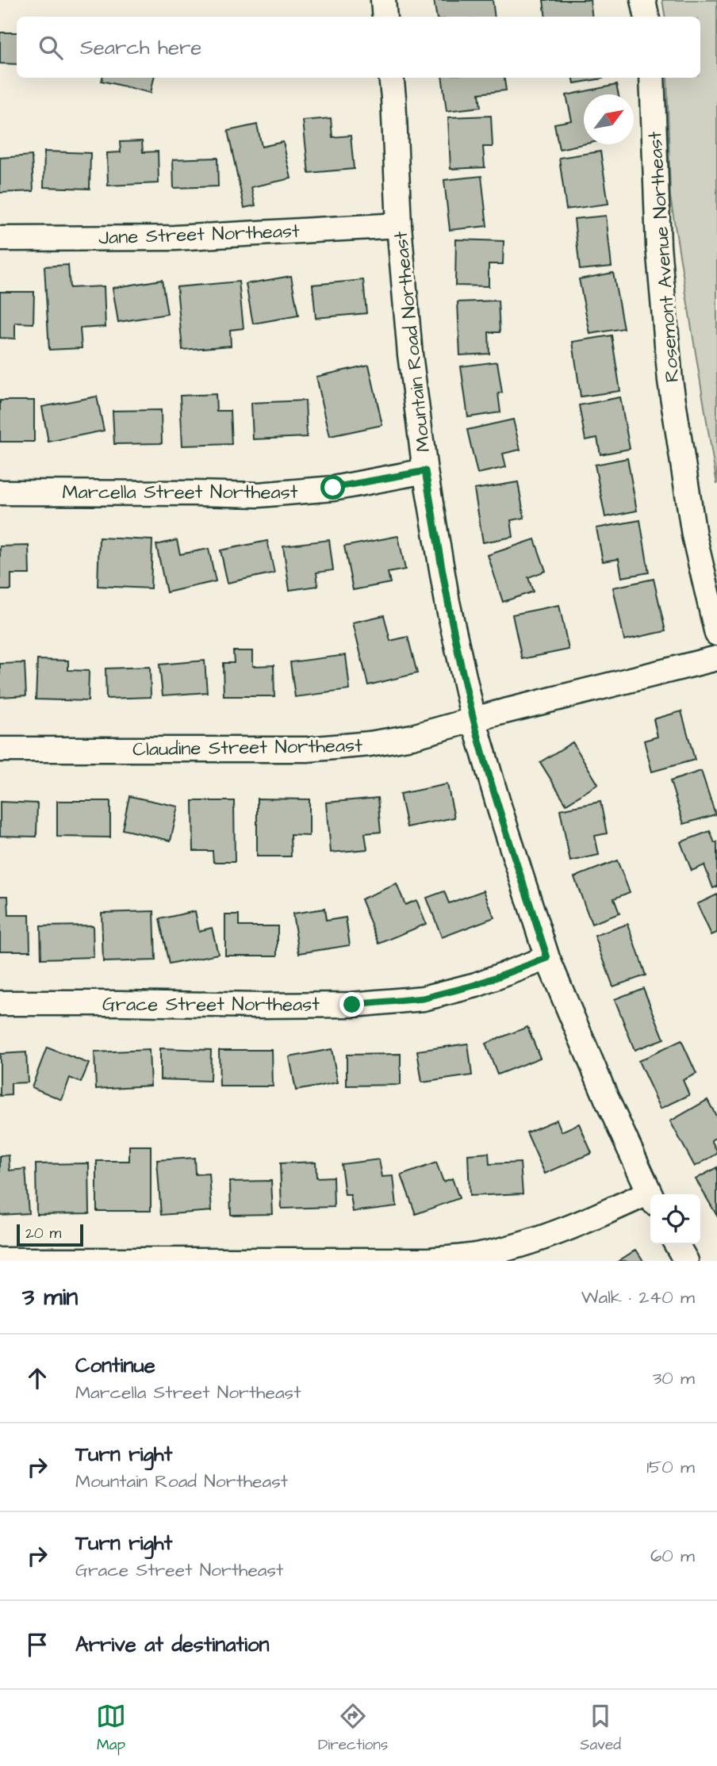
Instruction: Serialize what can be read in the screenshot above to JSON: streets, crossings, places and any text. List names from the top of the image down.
{
  "streets": {
    "street": [
      "Jane Street Northeast",
      "Rosemont Avenue Northeast",
      "Mountain Road Northeast",
      "Marcella Street Northeast",
      "Claudine Street Northeast",
      "Grace Street Northeast"
    ]
  },
  "crossings": [
    ["Jane Street Northeast", "Mountain Road Northeast"],
    ["Mountain Road Northeast", "Marcella Street Northeast"],
    ["Mountain Road Northeast", "Claudine Street Northeast"],
    ["Mountain Road Northeast", "Grace Street Northeast"]
  ],
  "scale_bar": "20 m",
  "north": "top right",
  "page": {
    "search": "Search here",
    "scale": "20 m",
    "heading": ["3 min", "Walk · 240 m"],
    "list": [
      ["Continue", "Marcella Street Northeast", "30 m"],
      ["Turn right", "Mountain Road Northeast", "150 m"],
      ["Turn right", "Grace Street Northeast", "60 m"],
      "Arrive at destination"
    ],
    "nav": ["Map", "Directions", "Saved"]
  }
}
